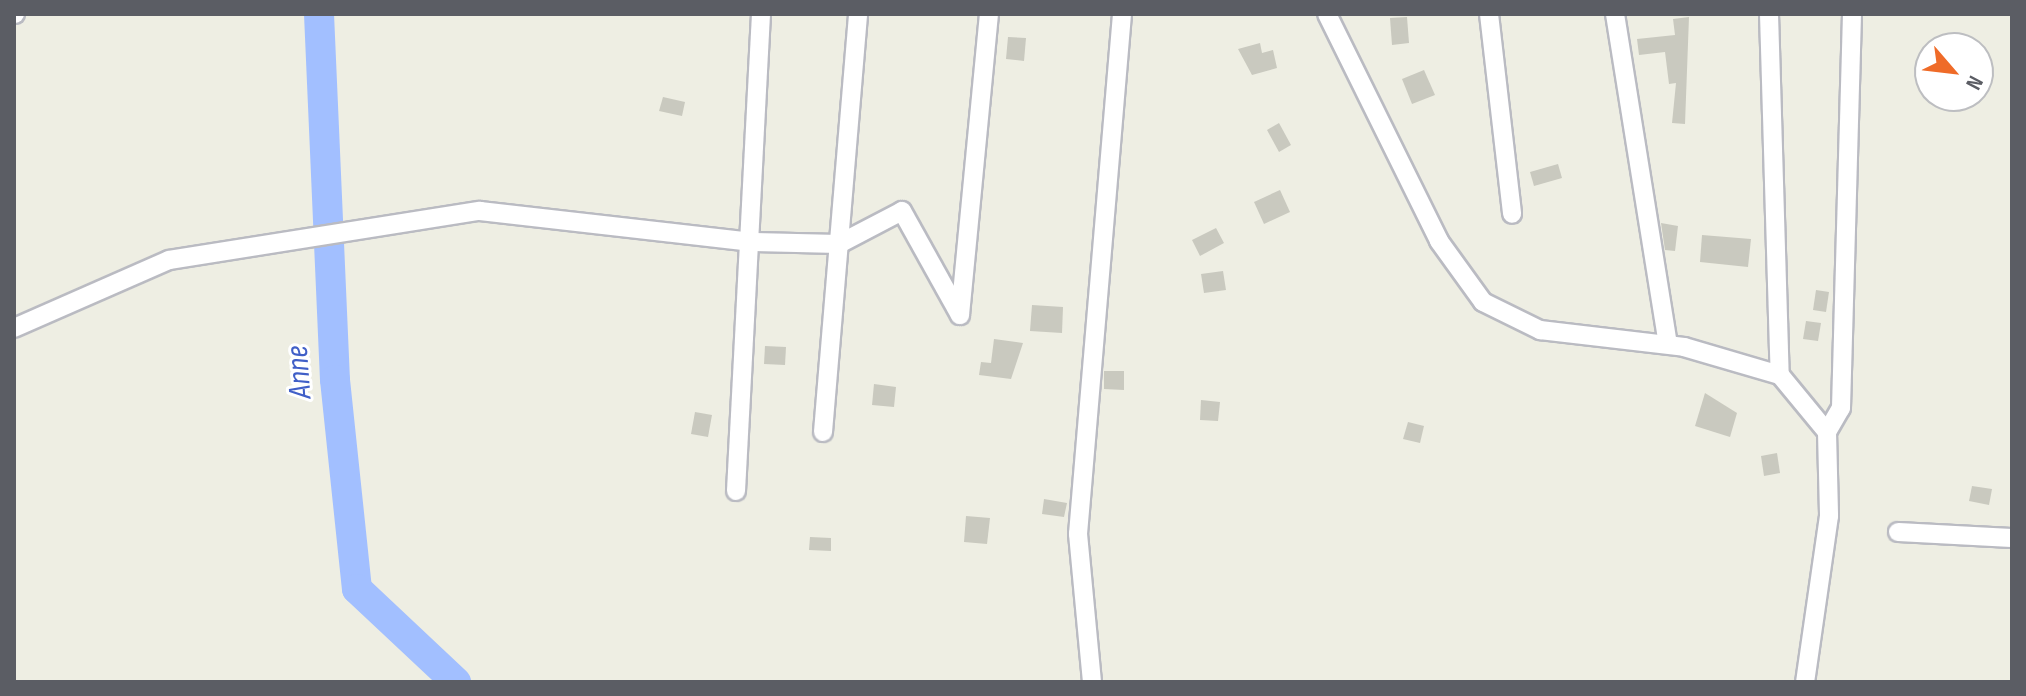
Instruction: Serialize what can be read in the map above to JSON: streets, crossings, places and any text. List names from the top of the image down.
{
  "water": ["Anne"],
  "north": "bottom right"
}
